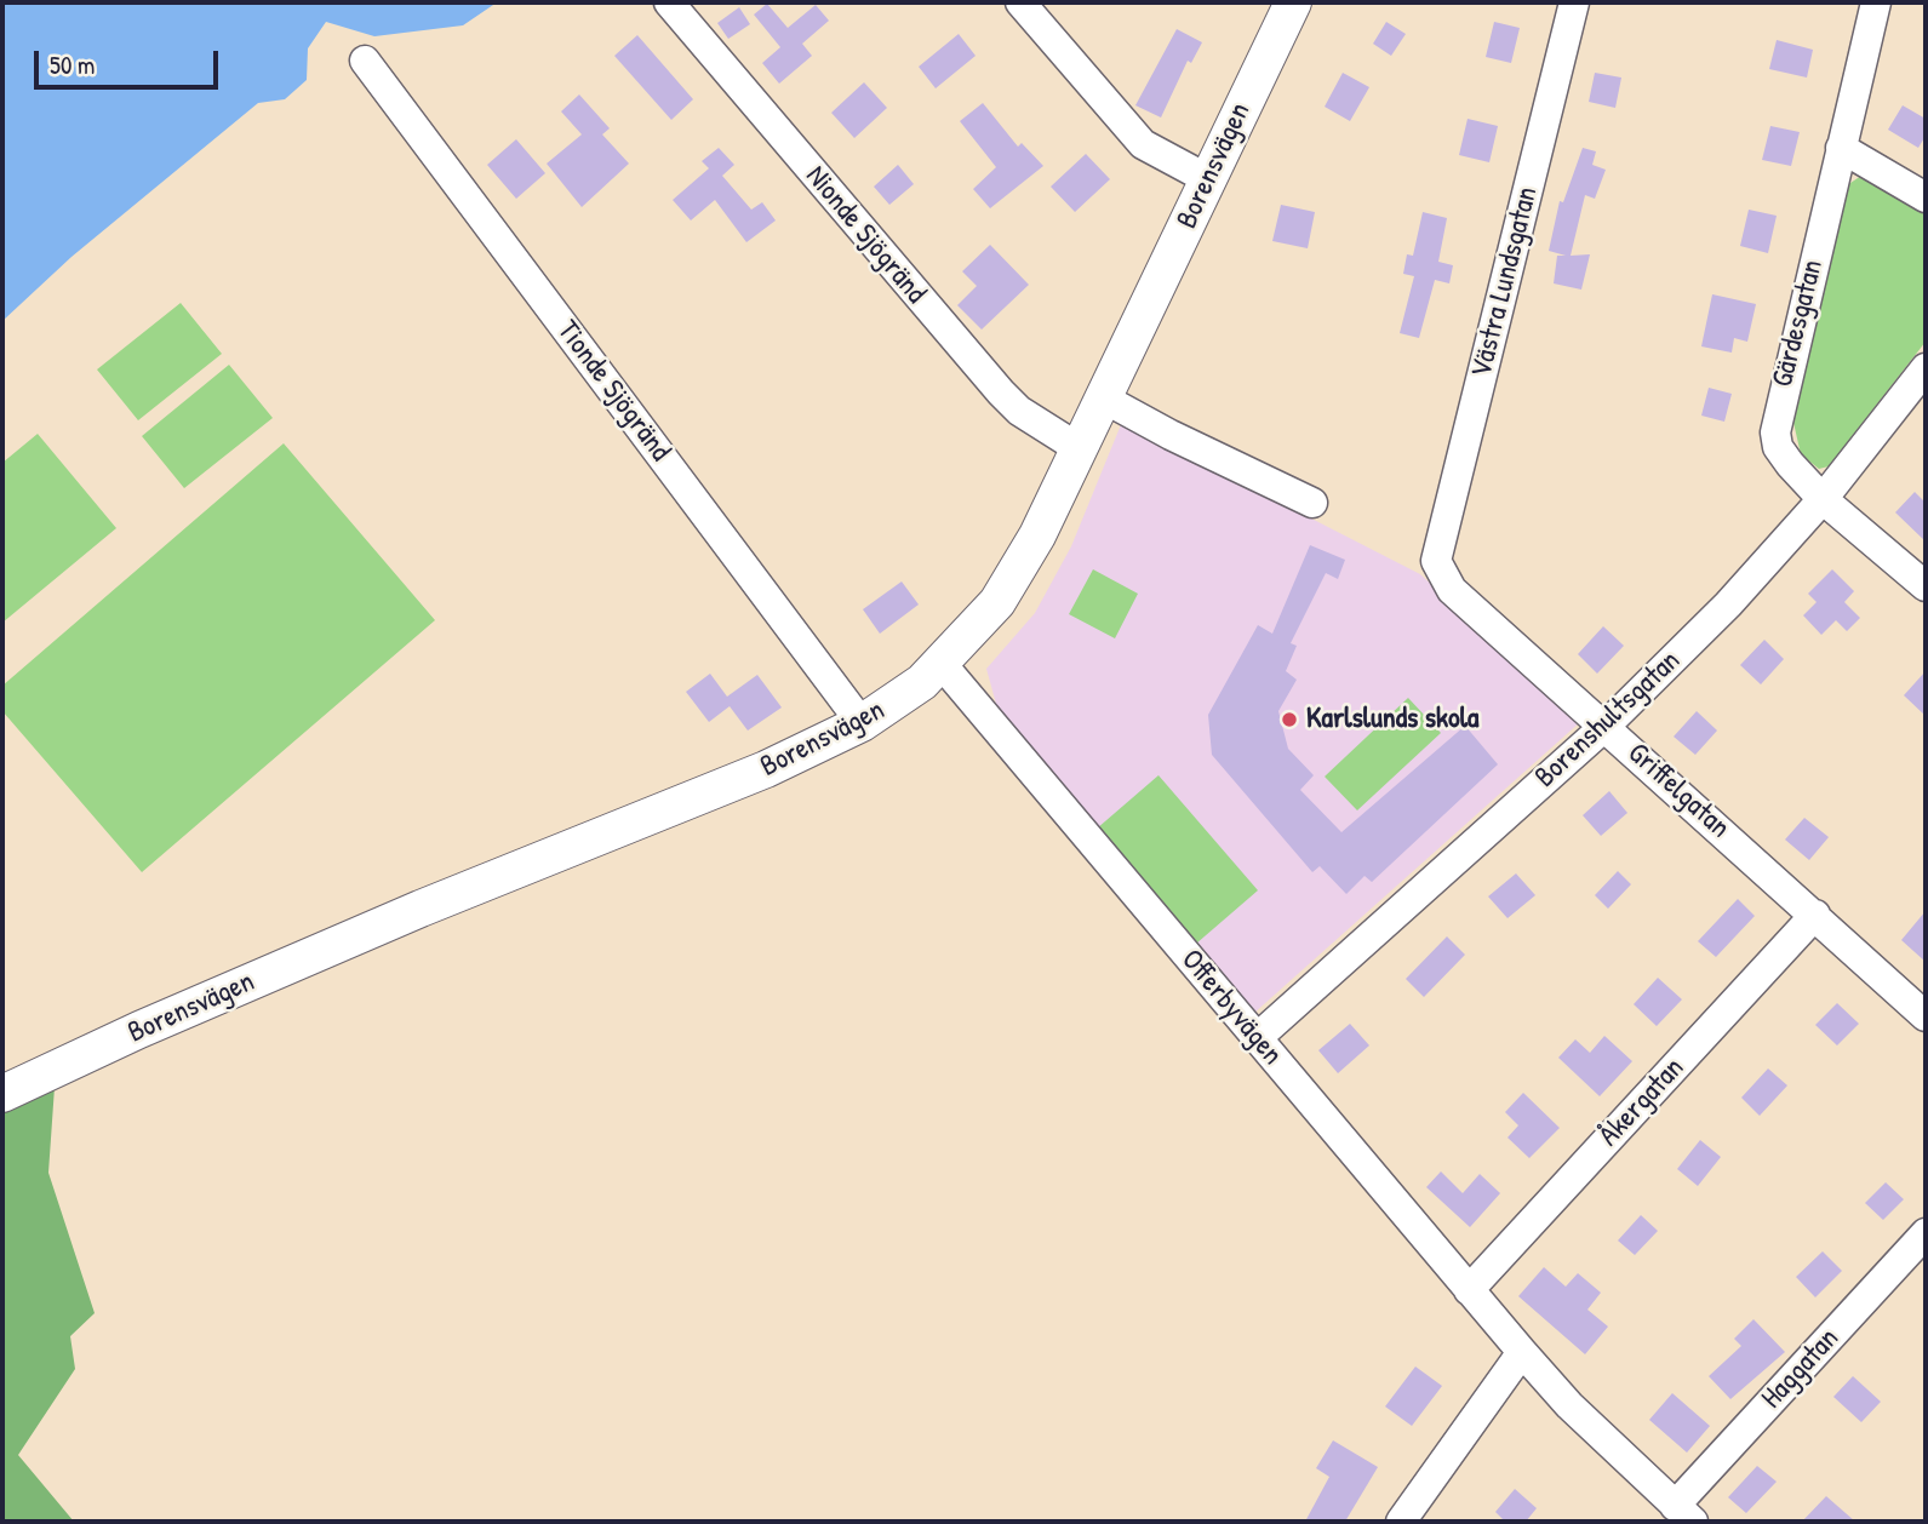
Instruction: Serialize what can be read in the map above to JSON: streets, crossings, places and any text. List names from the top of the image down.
{
  "streets": {
    "street": [
      "Borensvägen",
      "Nionde Sjögränd",
      "Västra Lundsgatan",
      "Gärdesgatan",
      "Tionde Sjögränd",
      "Borenshultsgatan",
      "Griffelgatan",
      "Offerbyvägen",
      "Åkergatan",
      "Haggatan"
    ]
  },
  "crossings": [
    ["Borensvägen", "Nionde Sjögränd"],
    ["Borensvägen", "Tionde Sjögränd"],
    ["Borensvägen", "Offerbyvägen"],
    ["Västra Lundsgatan", "Griffelgatan"],
    ["Gärdesgatan", "Borenshultsgatan"],
    ["Borenshultsgatan", "Griffelgatan"],
    ["Borenshultsgatan", "Offerbyvägen"],
    ["Griffelgatan", "Åkergatan"],
    ["Offerbyvägen", "Åkergatan"],
    ["Offerbyvägen", "Haggatan"]
  ],
  "places": ["Karlslunds skola"],
  "scale_bar": "50 m"
}
